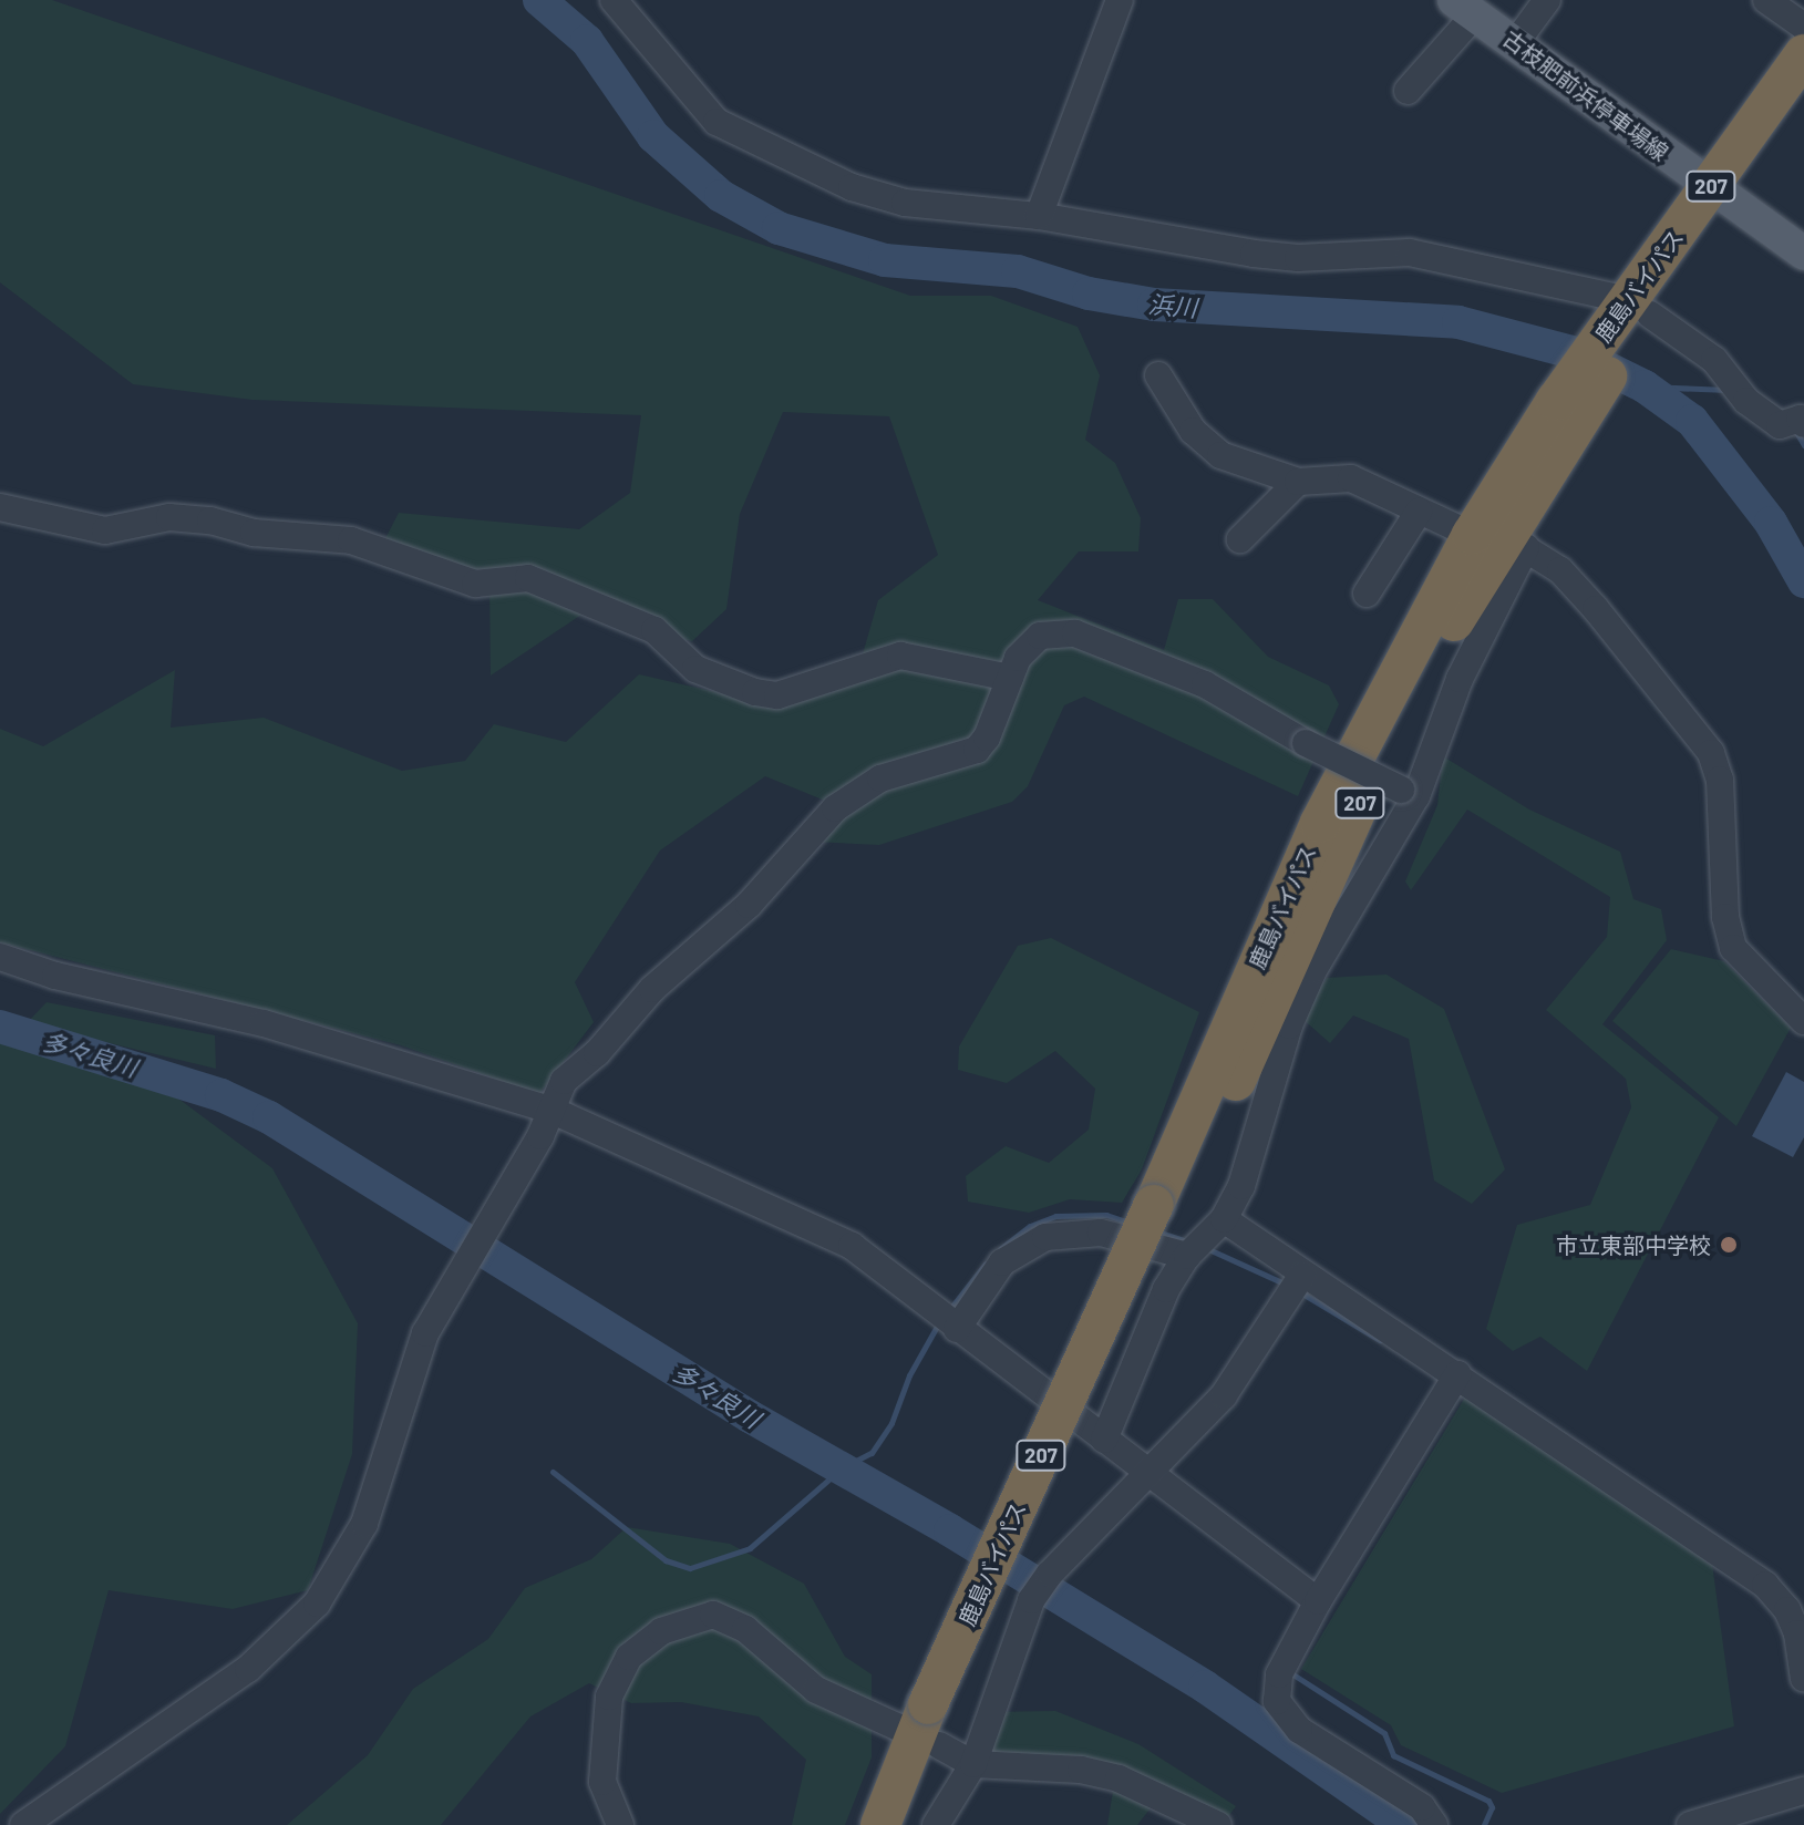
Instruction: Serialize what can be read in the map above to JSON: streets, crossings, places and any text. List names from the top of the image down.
{
  "streets": {
    "highway": ["207", "鹿島バイパス"],
    "main road": ["古枝肥前浜停車場線"]
  },
  "crossings": [
    ["古枝肥前浜停車場線", "鹿島バイパス"]
  ],
  "water": ["浜川", "多々良川"],
  "places": ["市立東部中学校"]
}
